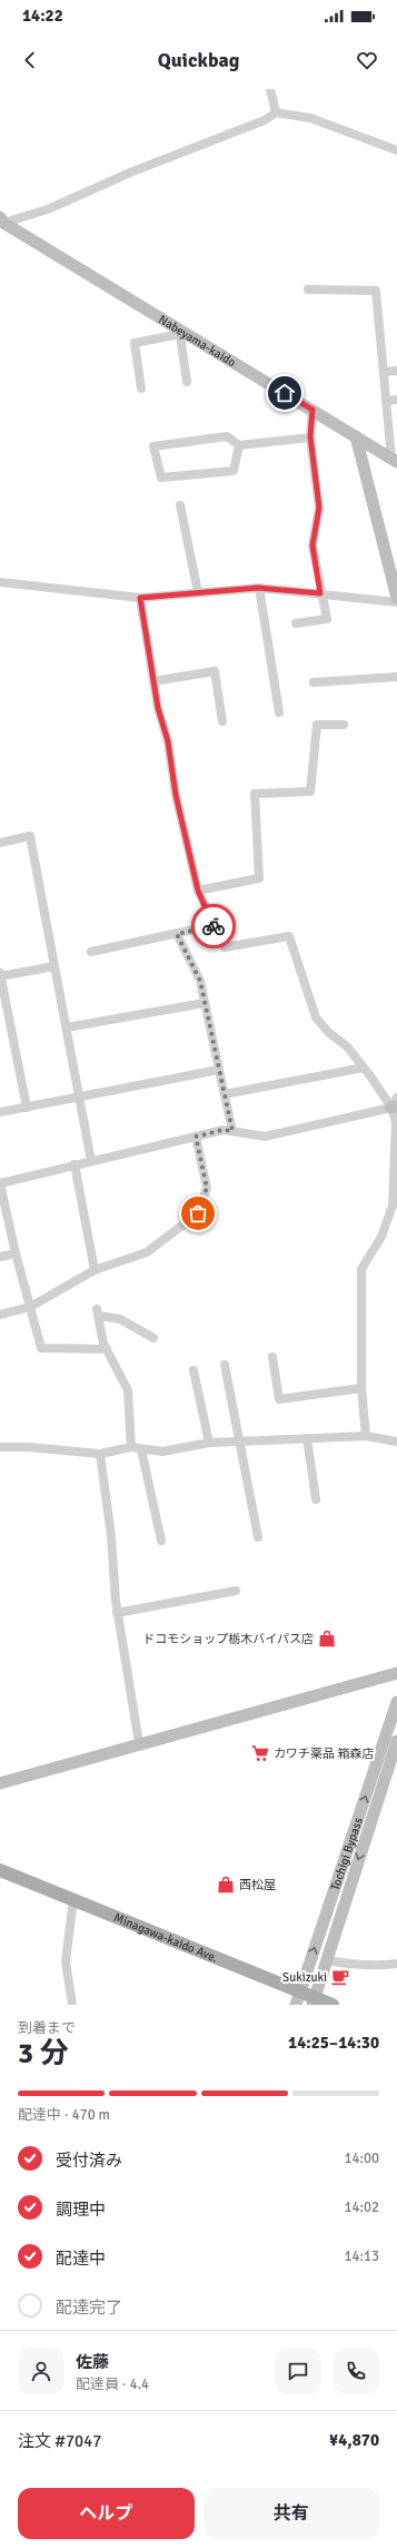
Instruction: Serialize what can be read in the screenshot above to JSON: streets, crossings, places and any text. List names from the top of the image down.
{
  "streets": {
    "main road": ["Minagawa-kaido Ave."],
    "street": ["Nabeyama-kaido", "Tochigi Bypass"]
  },
  "crossings": [
    ["Tochigi Bypass", "Minagawa-kaido Ave."]
  ],
  "places": {
    "shop": ["ドコモショップ栃木バイパス店", "西松屋"],
    "supermarket": ["カワチ薬品 箱森店"],
    "cafe": ["Sukizuki"]
  },
  "page": {
    "status": "14:22",
    "header": "Quickbag",
    "heading": ["3 分", "到着まで", "14:25–14:30"],
    "panel": [
      "佐藤",
      "配達員 · 4.4",
      "注文 #7047",
      "¥4,870"
    ],
    "bar": "配達中 · 470 m",
    "list": [
      ["受付済み", "14:00"],
      ["調理中", "14:02"],
      ["配達中", "14:13"],
      "配達完了"
    ],
    "buttons": ["ヘルプ", "共有"]
  }
}
